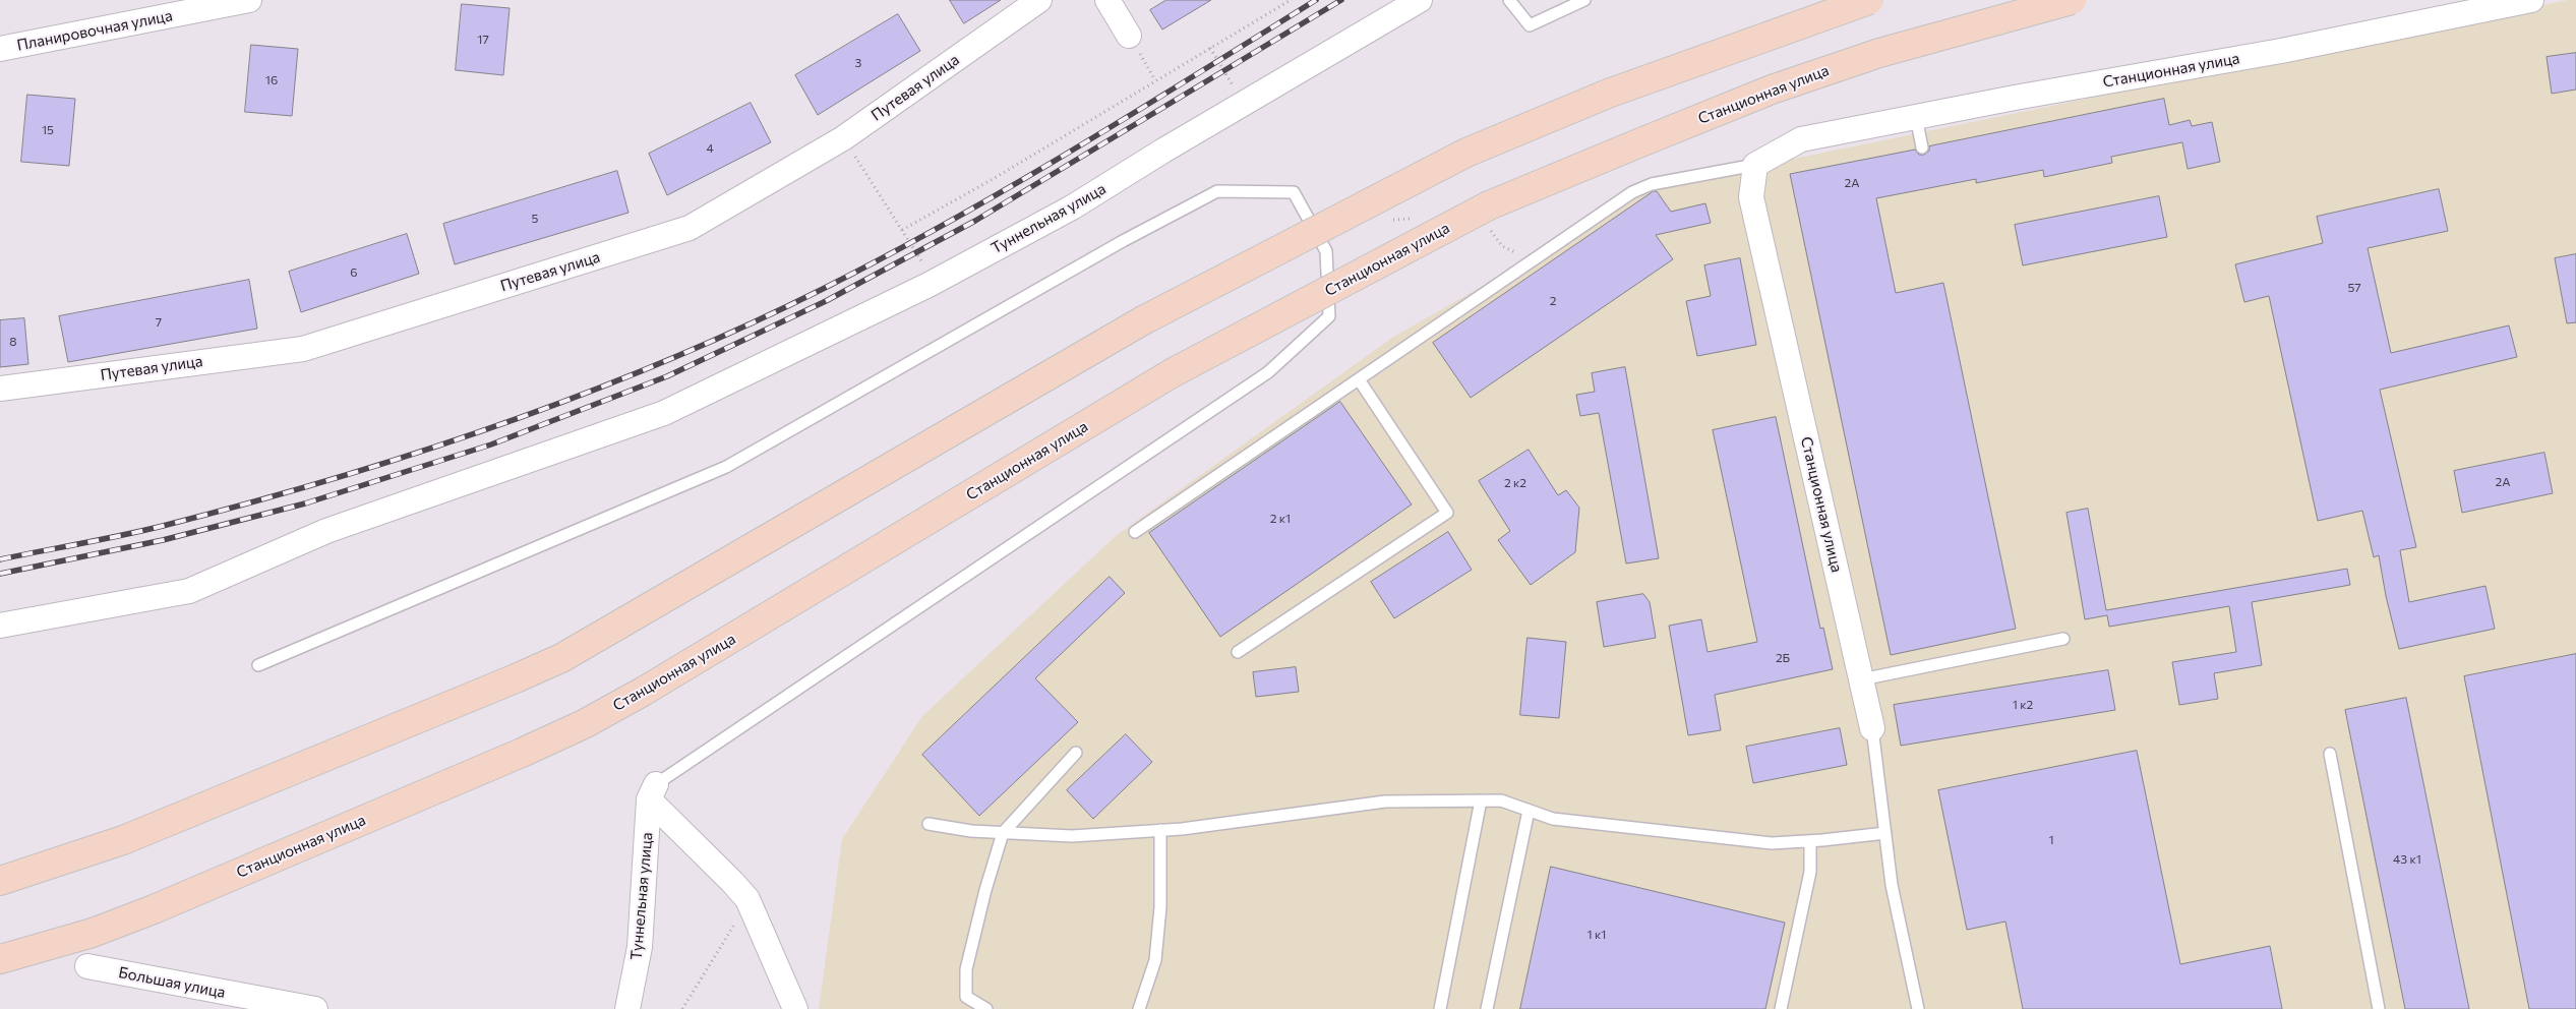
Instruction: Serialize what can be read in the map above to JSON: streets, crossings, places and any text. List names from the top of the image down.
{
  "streets": {
    "main road": ["Станционная улица"],
    "street": [
      "Планировочная улица",
      "Путевая улица",
      "Туннельная улица",
      "Большая улица"
    ]
  },
  "house_numbers": [
    "17",
    "3",
    "16",
    "15",
    "4",
    "2А",
    "5",
    "6",
    "57",
    "2",
    "7",
    "8",
    "2А",
    "2 к2",
    "2 к1",
    "2Б",
    "1 к2",
    "1",
    "43 к1",
    "1 к1"
  ]
}
